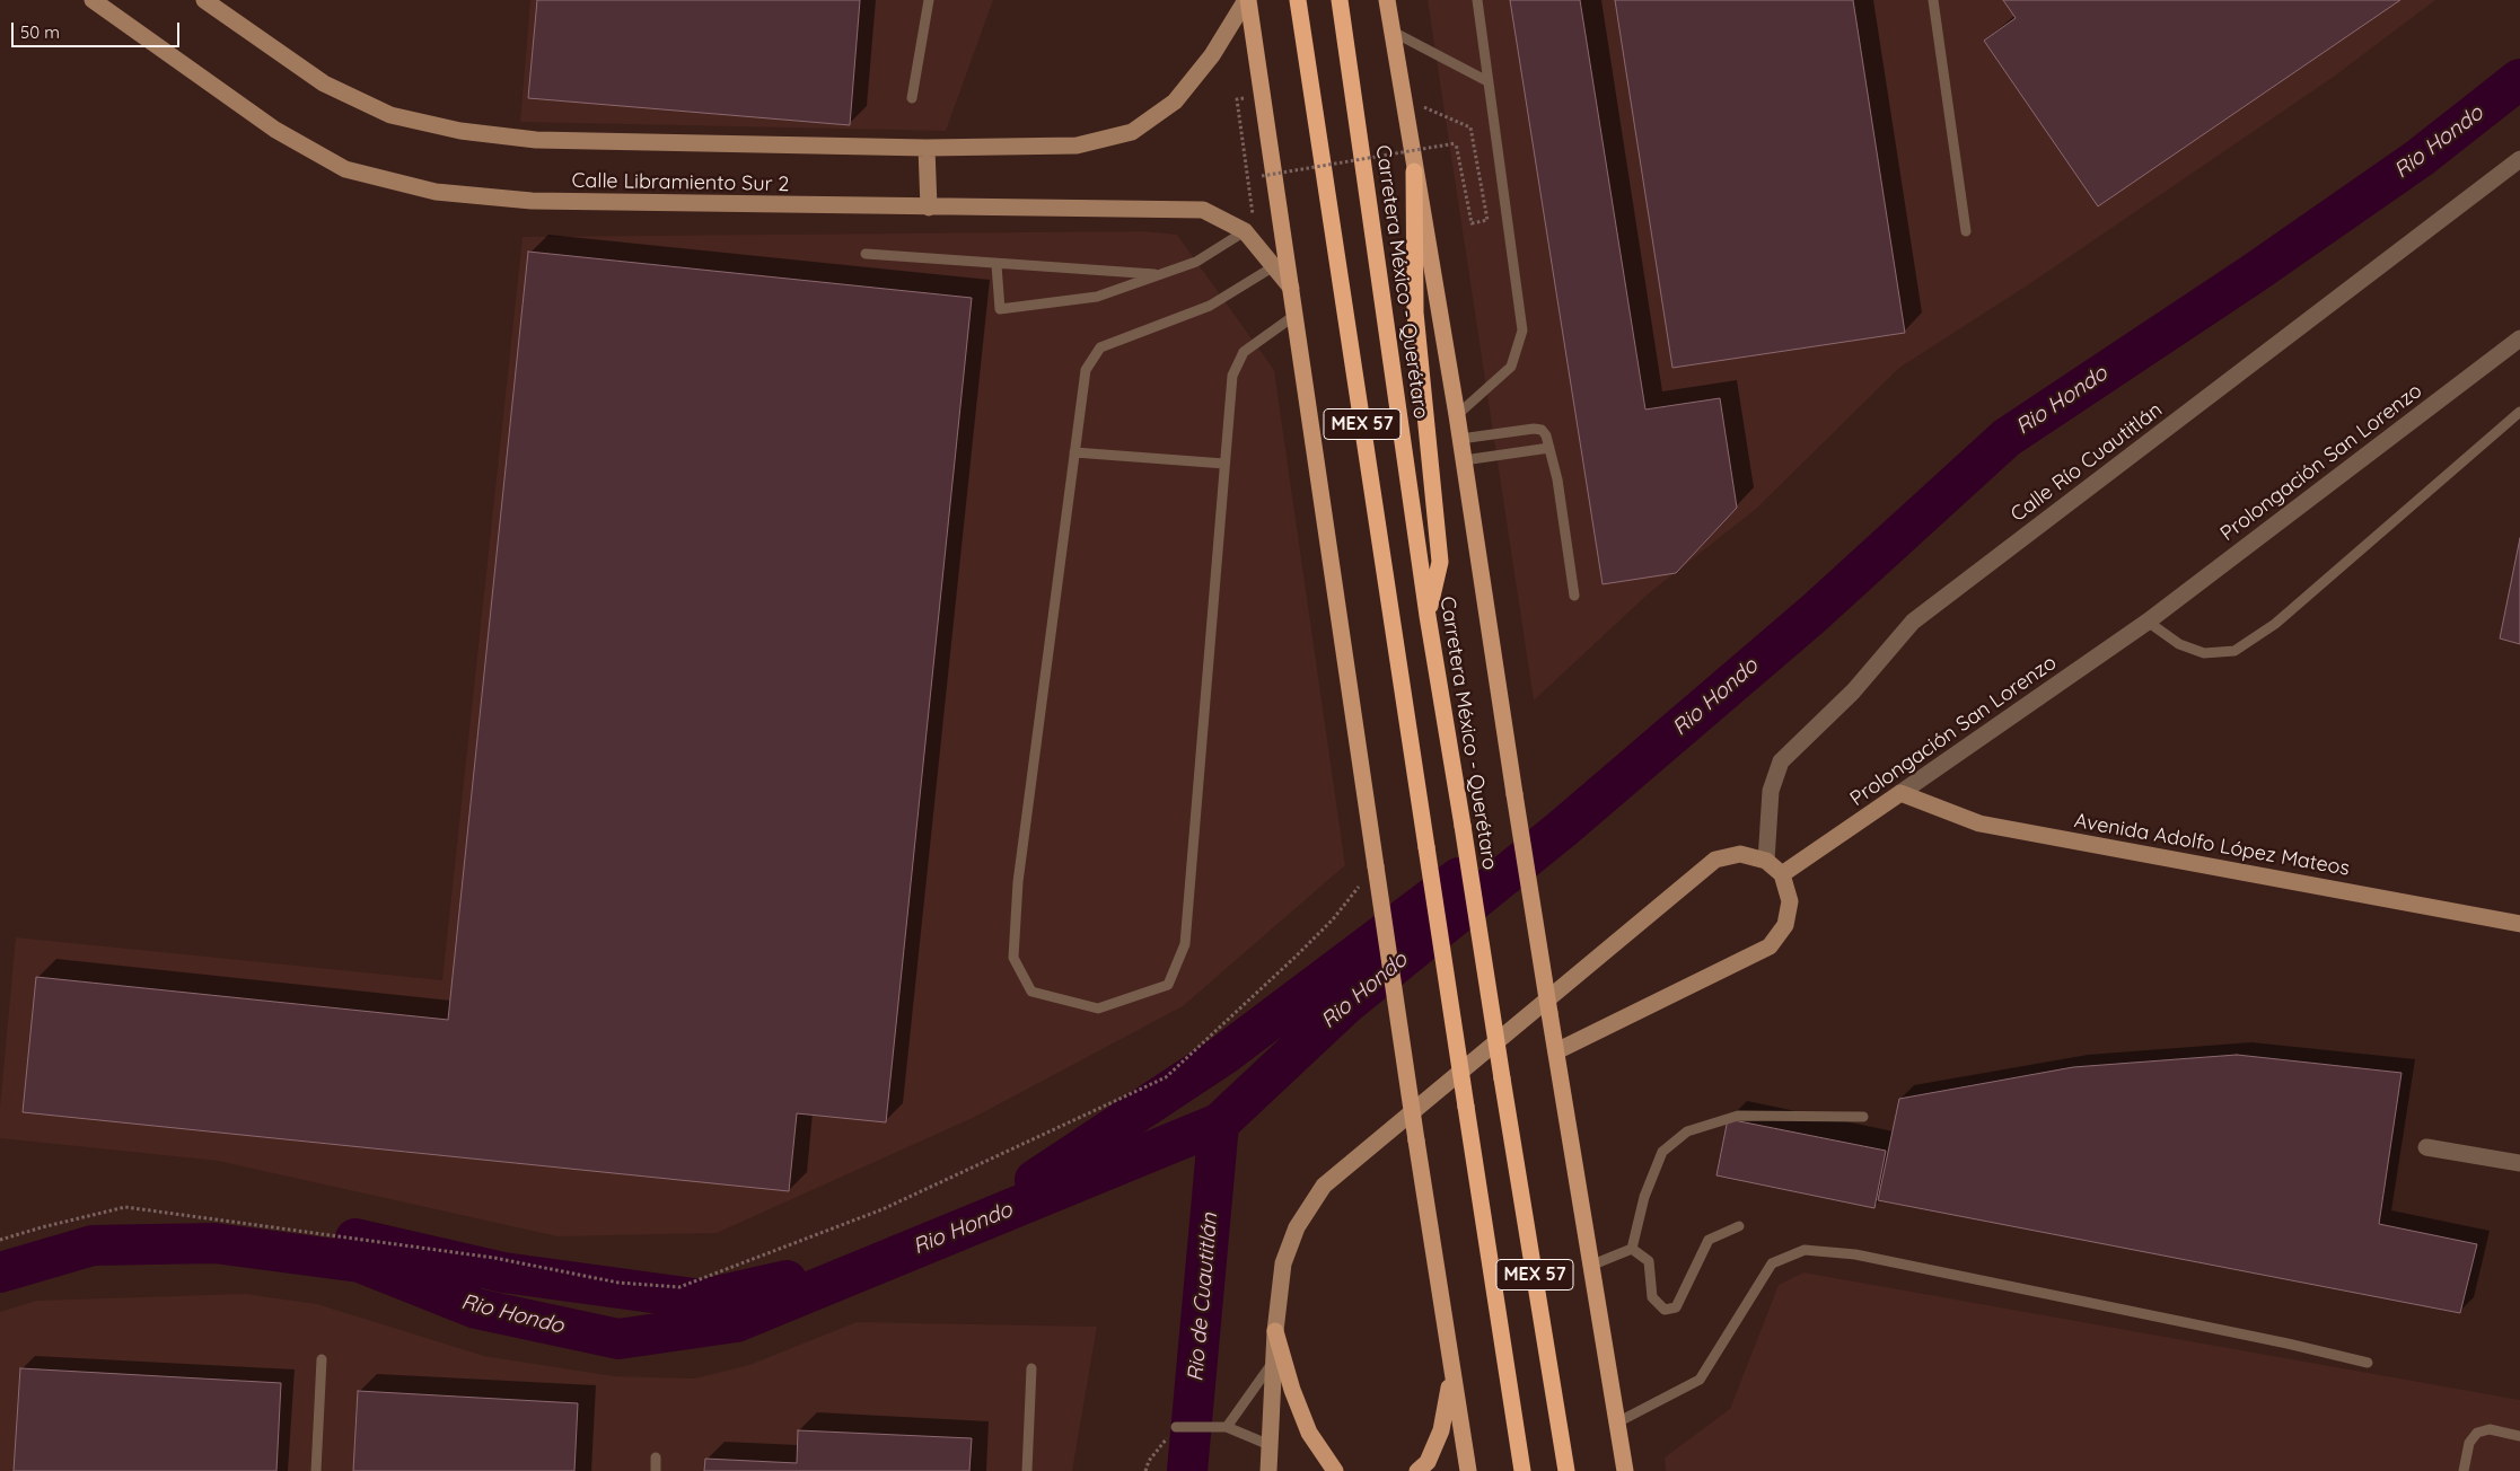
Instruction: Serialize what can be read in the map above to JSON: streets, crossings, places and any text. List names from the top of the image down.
{
  "streets": {
    "highway": ["Carretera México - Querétaro", "MEX 57"],
    "main road": ["Calle Libramiento Sur 2", "Prolongación San Lorenzo", "Avenida Adolfo López Mateos"],
    "street": ["Calle Río Cuautitlán"]
  },
  "crossings": [
    ["Prolongación San Lorenzo", "Avenida Adolfo López Mateos"]
  ],
  "water": ["Rio Hondo", "Rio de Cuautitlán"],
  "scale_bar": "50 m"
}
